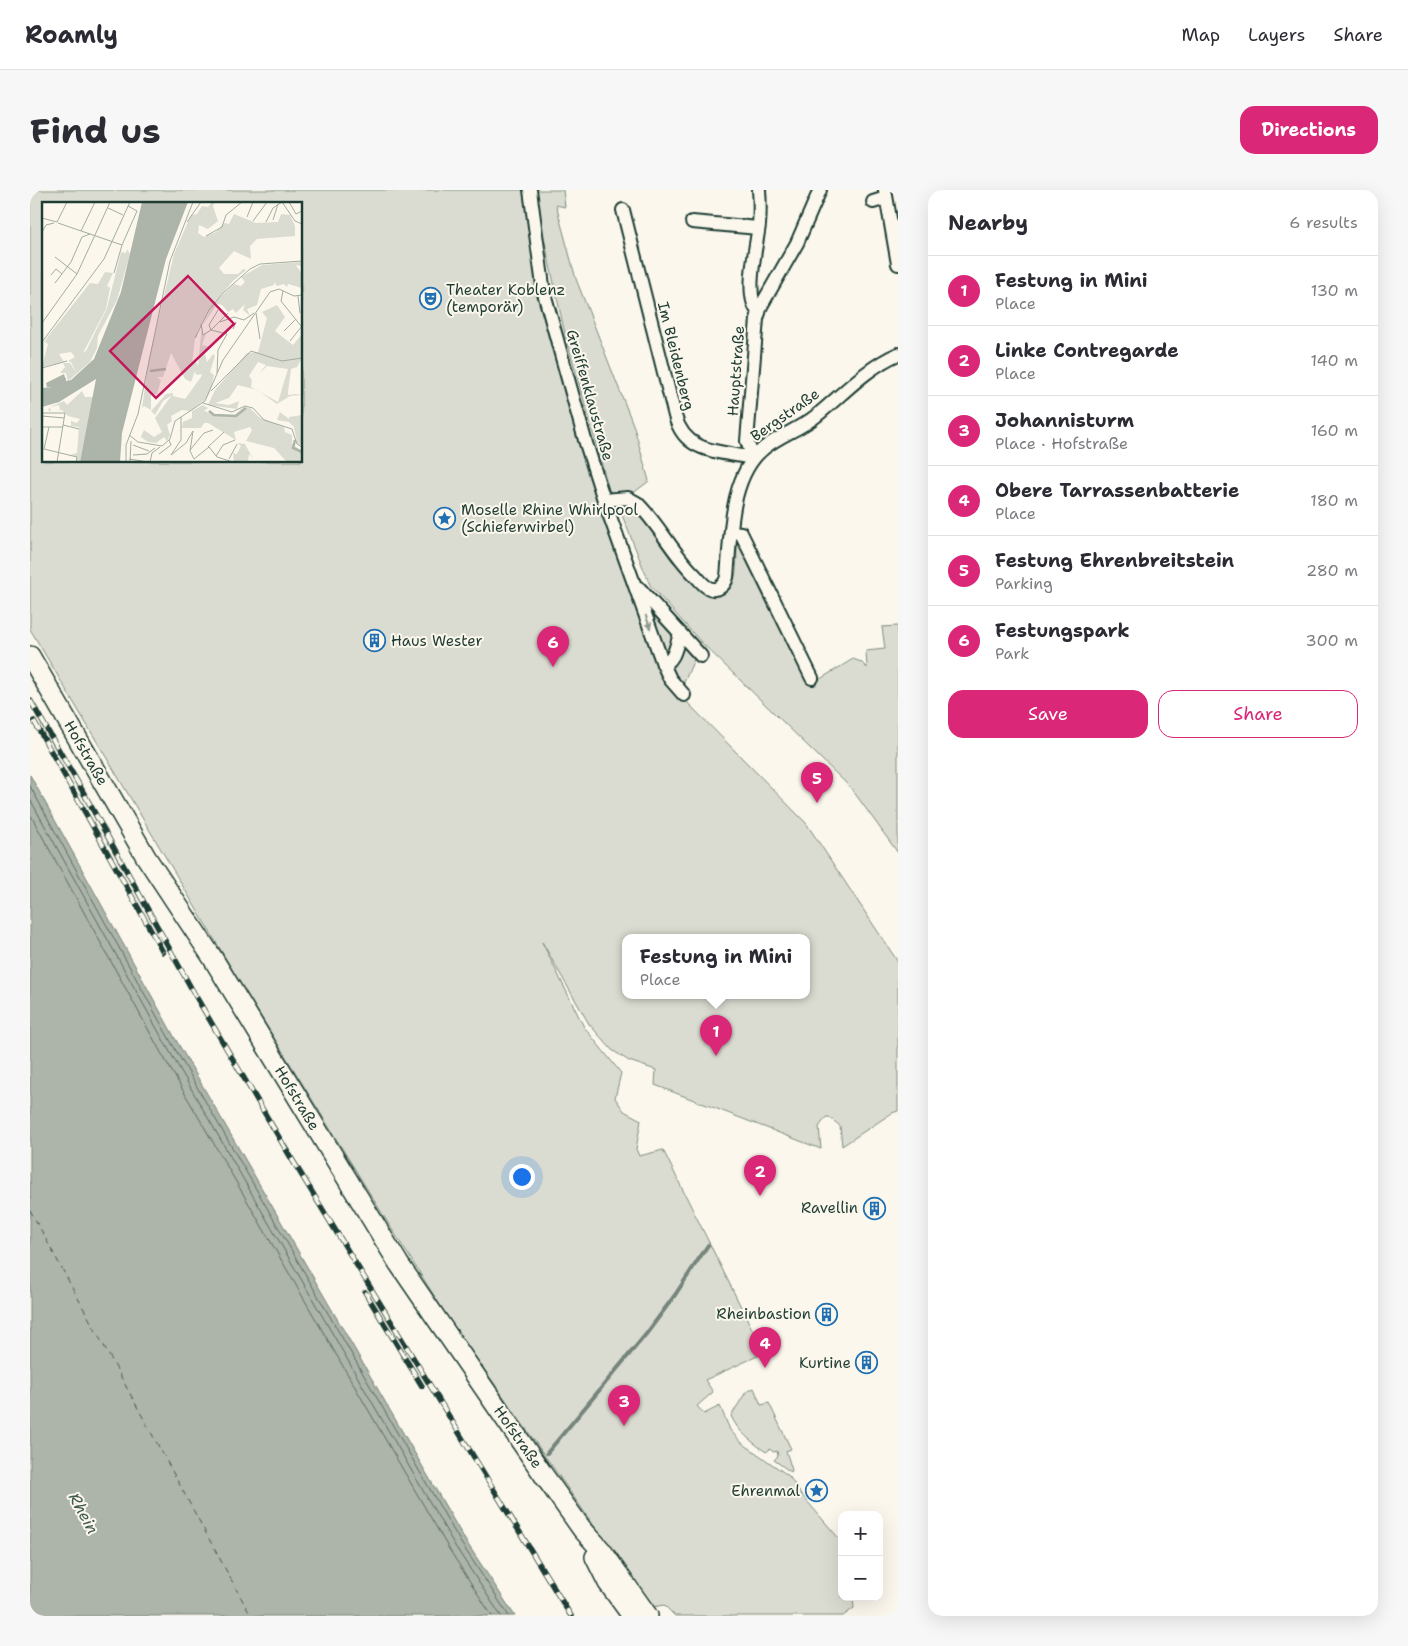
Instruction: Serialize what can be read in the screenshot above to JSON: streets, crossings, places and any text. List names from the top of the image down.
{
  "streets": {
    "main road": ["Hofstraße"],
    "street": [
      "Im Bleidenberg",
      "Hauptstraße",
      "Greiffenklaustraße",
      "Bergstraße"
    ]
  },
  "crossings": [
    ["Im Bleidenberg", "Hauptstraße"],
    ["Im Bleidenberg", "Bergstraße"],
    ["Hauptstraße", "Bergstraße"],
    ["Greiffenklaustraße", "Bergstraße"]
  ],
  "water": ["Rhein"],
  "places": {
    "theatre": ["Theater Koblenz (temporär)"],
    "place": ["Moselle Rhine Whirlpool (Schieferwirbel)", "Ehrenmal"],
    "building": [
      "Haus Wester",
      "Ravellin",
      "Rheinbastion",
      "Kurtine"
    ]
  },
  "page": {
    "header": "Roamly",
    "nav": ["Map", "Layers", "Share"],
    "buttons": [
      "Directions",
      ["Save", "Share"]
    ],
    "title": "Find us",
    "heading": ["Nearby", "6 results"],
    "list": [
      {
        "mark": "1",
        "name": "Festung in Mini",
        "note": "Place",
        "value": "130 m"
      },
      {
        "mark": "2",
        "name": "Linke Contregarde",
        "note": "Place",
        "value": "140 m"
      },
      {
        "mark": "3",
        "name": "Johannisturm",
        "note": "Place · Hofstraße",
        "value": "160 m"
      },
      {
        "mark": "4",
        "name": "Obere Tarrassenbatterie",
        "note": "Place",
        "value": "180 m"
      },
      {
        "mark": "5",
        "name": "Festung Ehrenbreitstein",
        "note": "Parking",
        "value": "280 m"
      },
      {
        "mark": "6",
        "name": "Festungspark",
        "note": "Park",
        "value": "300 m"
      }
    ],
    "pins": [
      "6",
      "5",
      "1",
      "2",
      "4",
      "3"
    ],
    "popup": ["Festung in Mini", "Place"],
    "map_buttons": ["+", "−"]
  }
}
